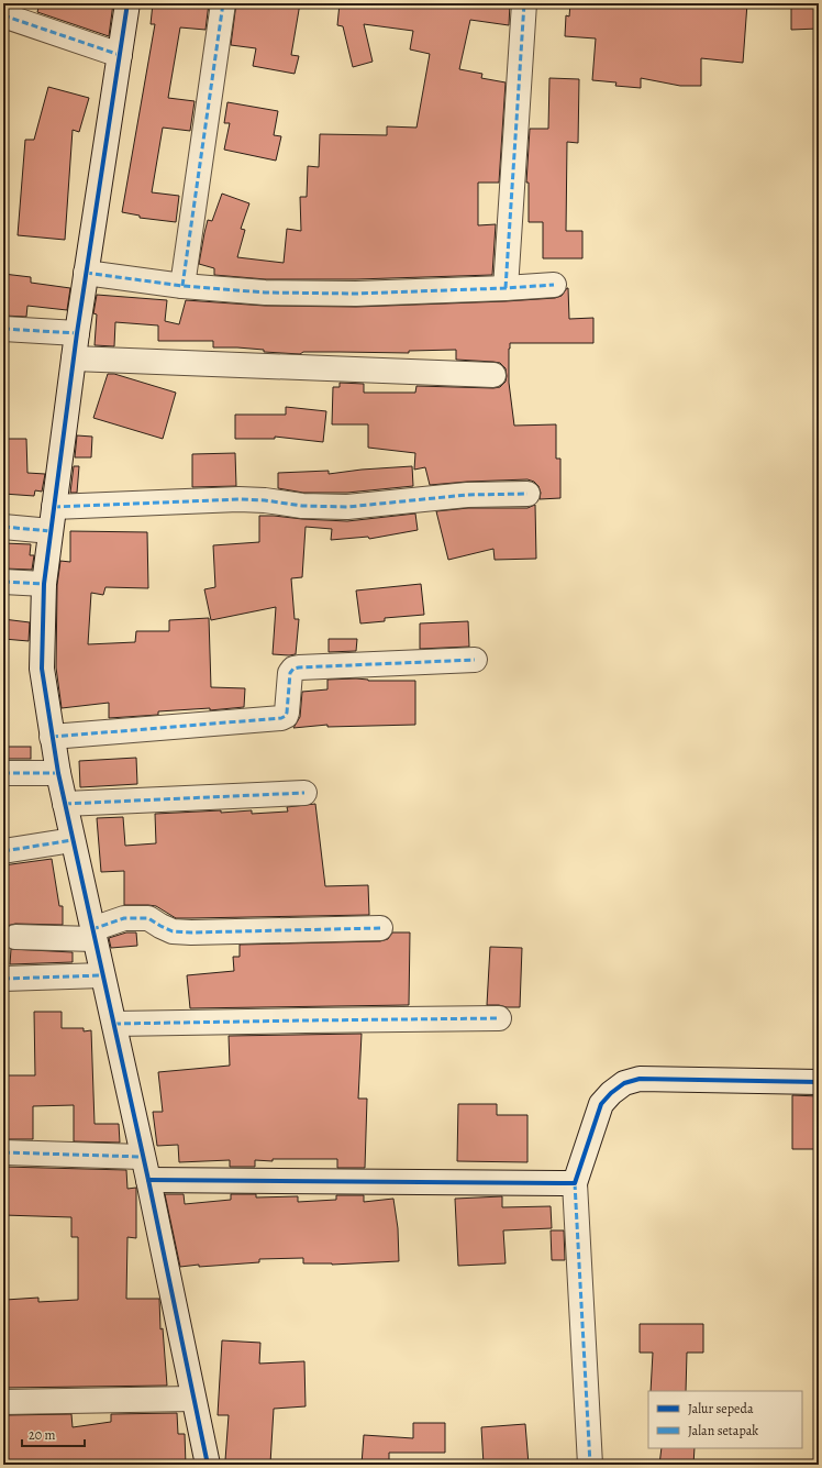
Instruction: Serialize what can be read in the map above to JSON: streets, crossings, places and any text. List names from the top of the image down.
{
  "legend": ["Jalur sepeda", "Jalan setapak"],
  "scale_bar": "20 m"
}
